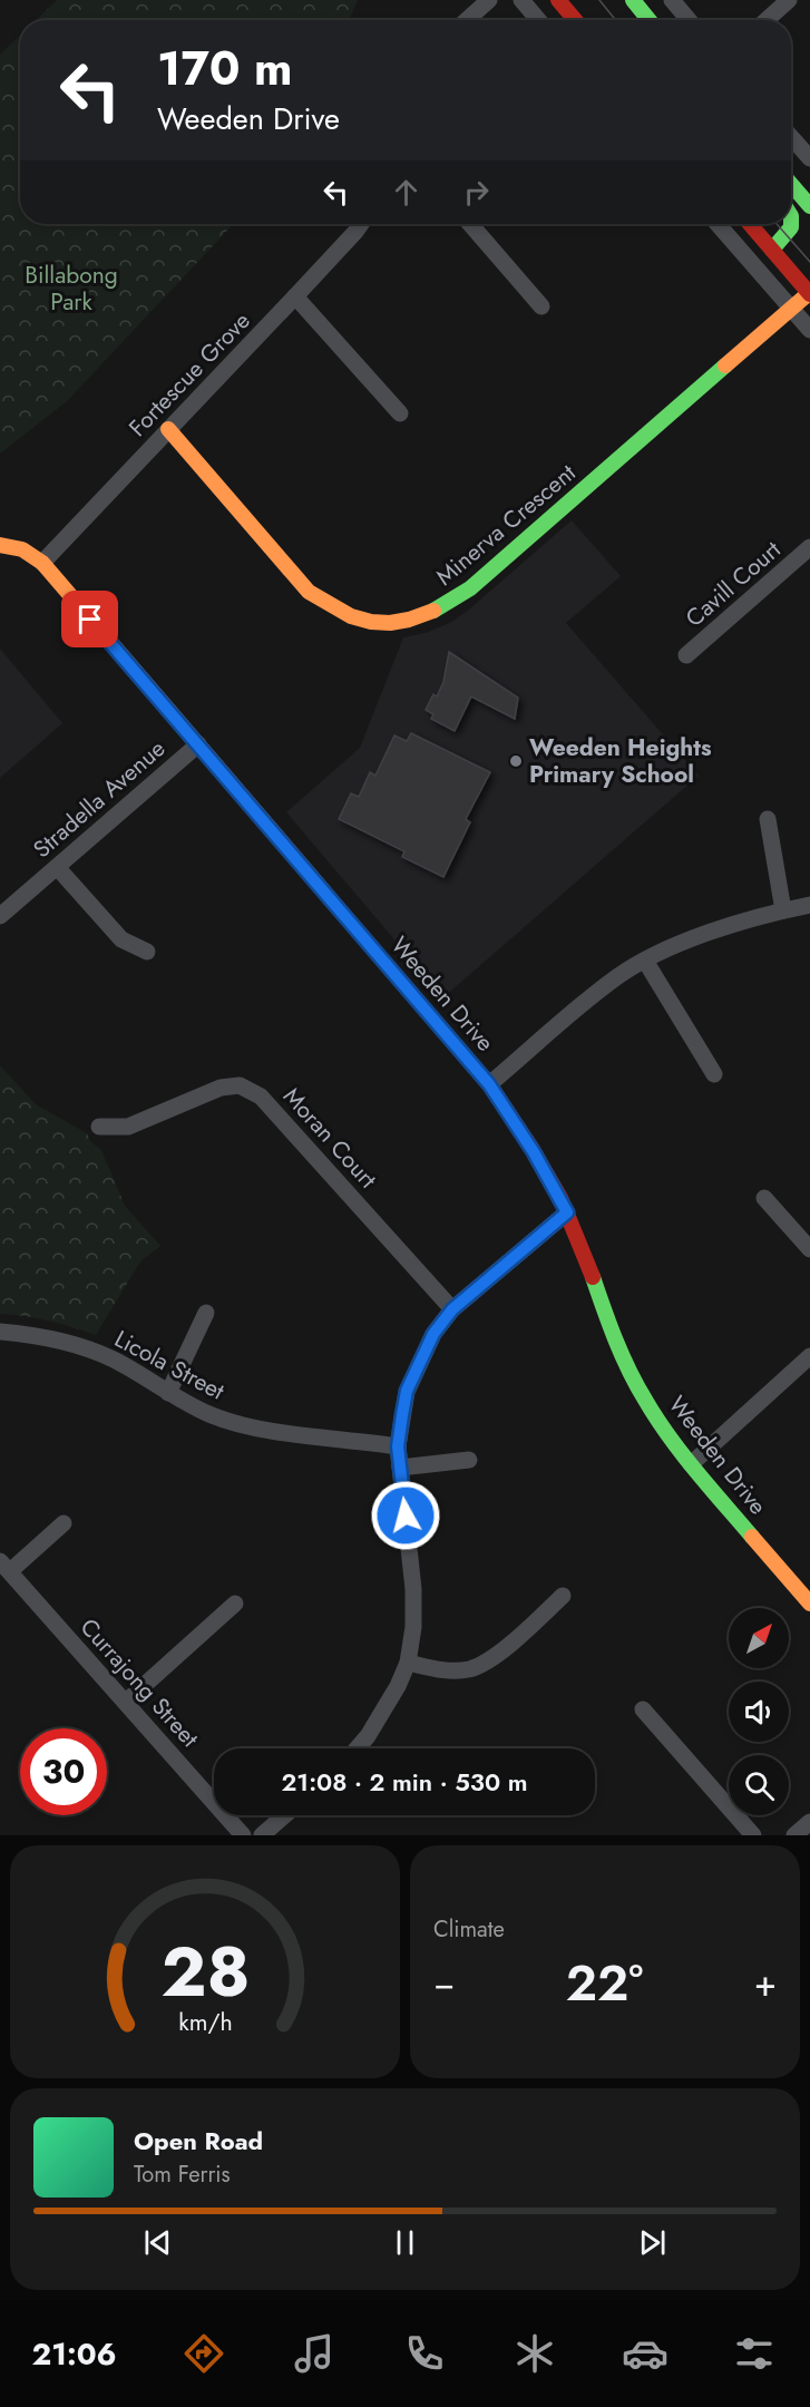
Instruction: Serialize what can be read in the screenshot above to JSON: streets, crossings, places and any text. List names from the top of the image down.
{
  "streets": {
    "main road": ["Minerva Crescent", "Weeden Drive"],
    "street": [
      "Fortescue Grove",
      "Cavill Court",
      "Stradella Avenue",
      "Moran Court",
      "Licola Street",
      "Currajong Street"
    ]
  },
  "crossings": [
    ["Fortescue Grove", "Minerva Crescent"],
    ["Fortescue Grove", "Weeden Drive"],
    ["Stradella Avenue", "Weeden Drive"]
  ],
  "parks": ["Billabong Park"],
  "places": ["Weeden Heights Primary School"],
  "north": "top right",
  "page": {
    "turn": ["170 m", "Weeden Drive"],
    "limit": "30",
    "trip": "21:08 · 2 min · 530 m",
    "tile": "Climate",
    "heat": ["−", "22°", "+"],
    "song": ["Open Road", "Tom Ferris"],
    "tabs": "21:06",
    "gauge": ["28", "km/h"]
  }
}
